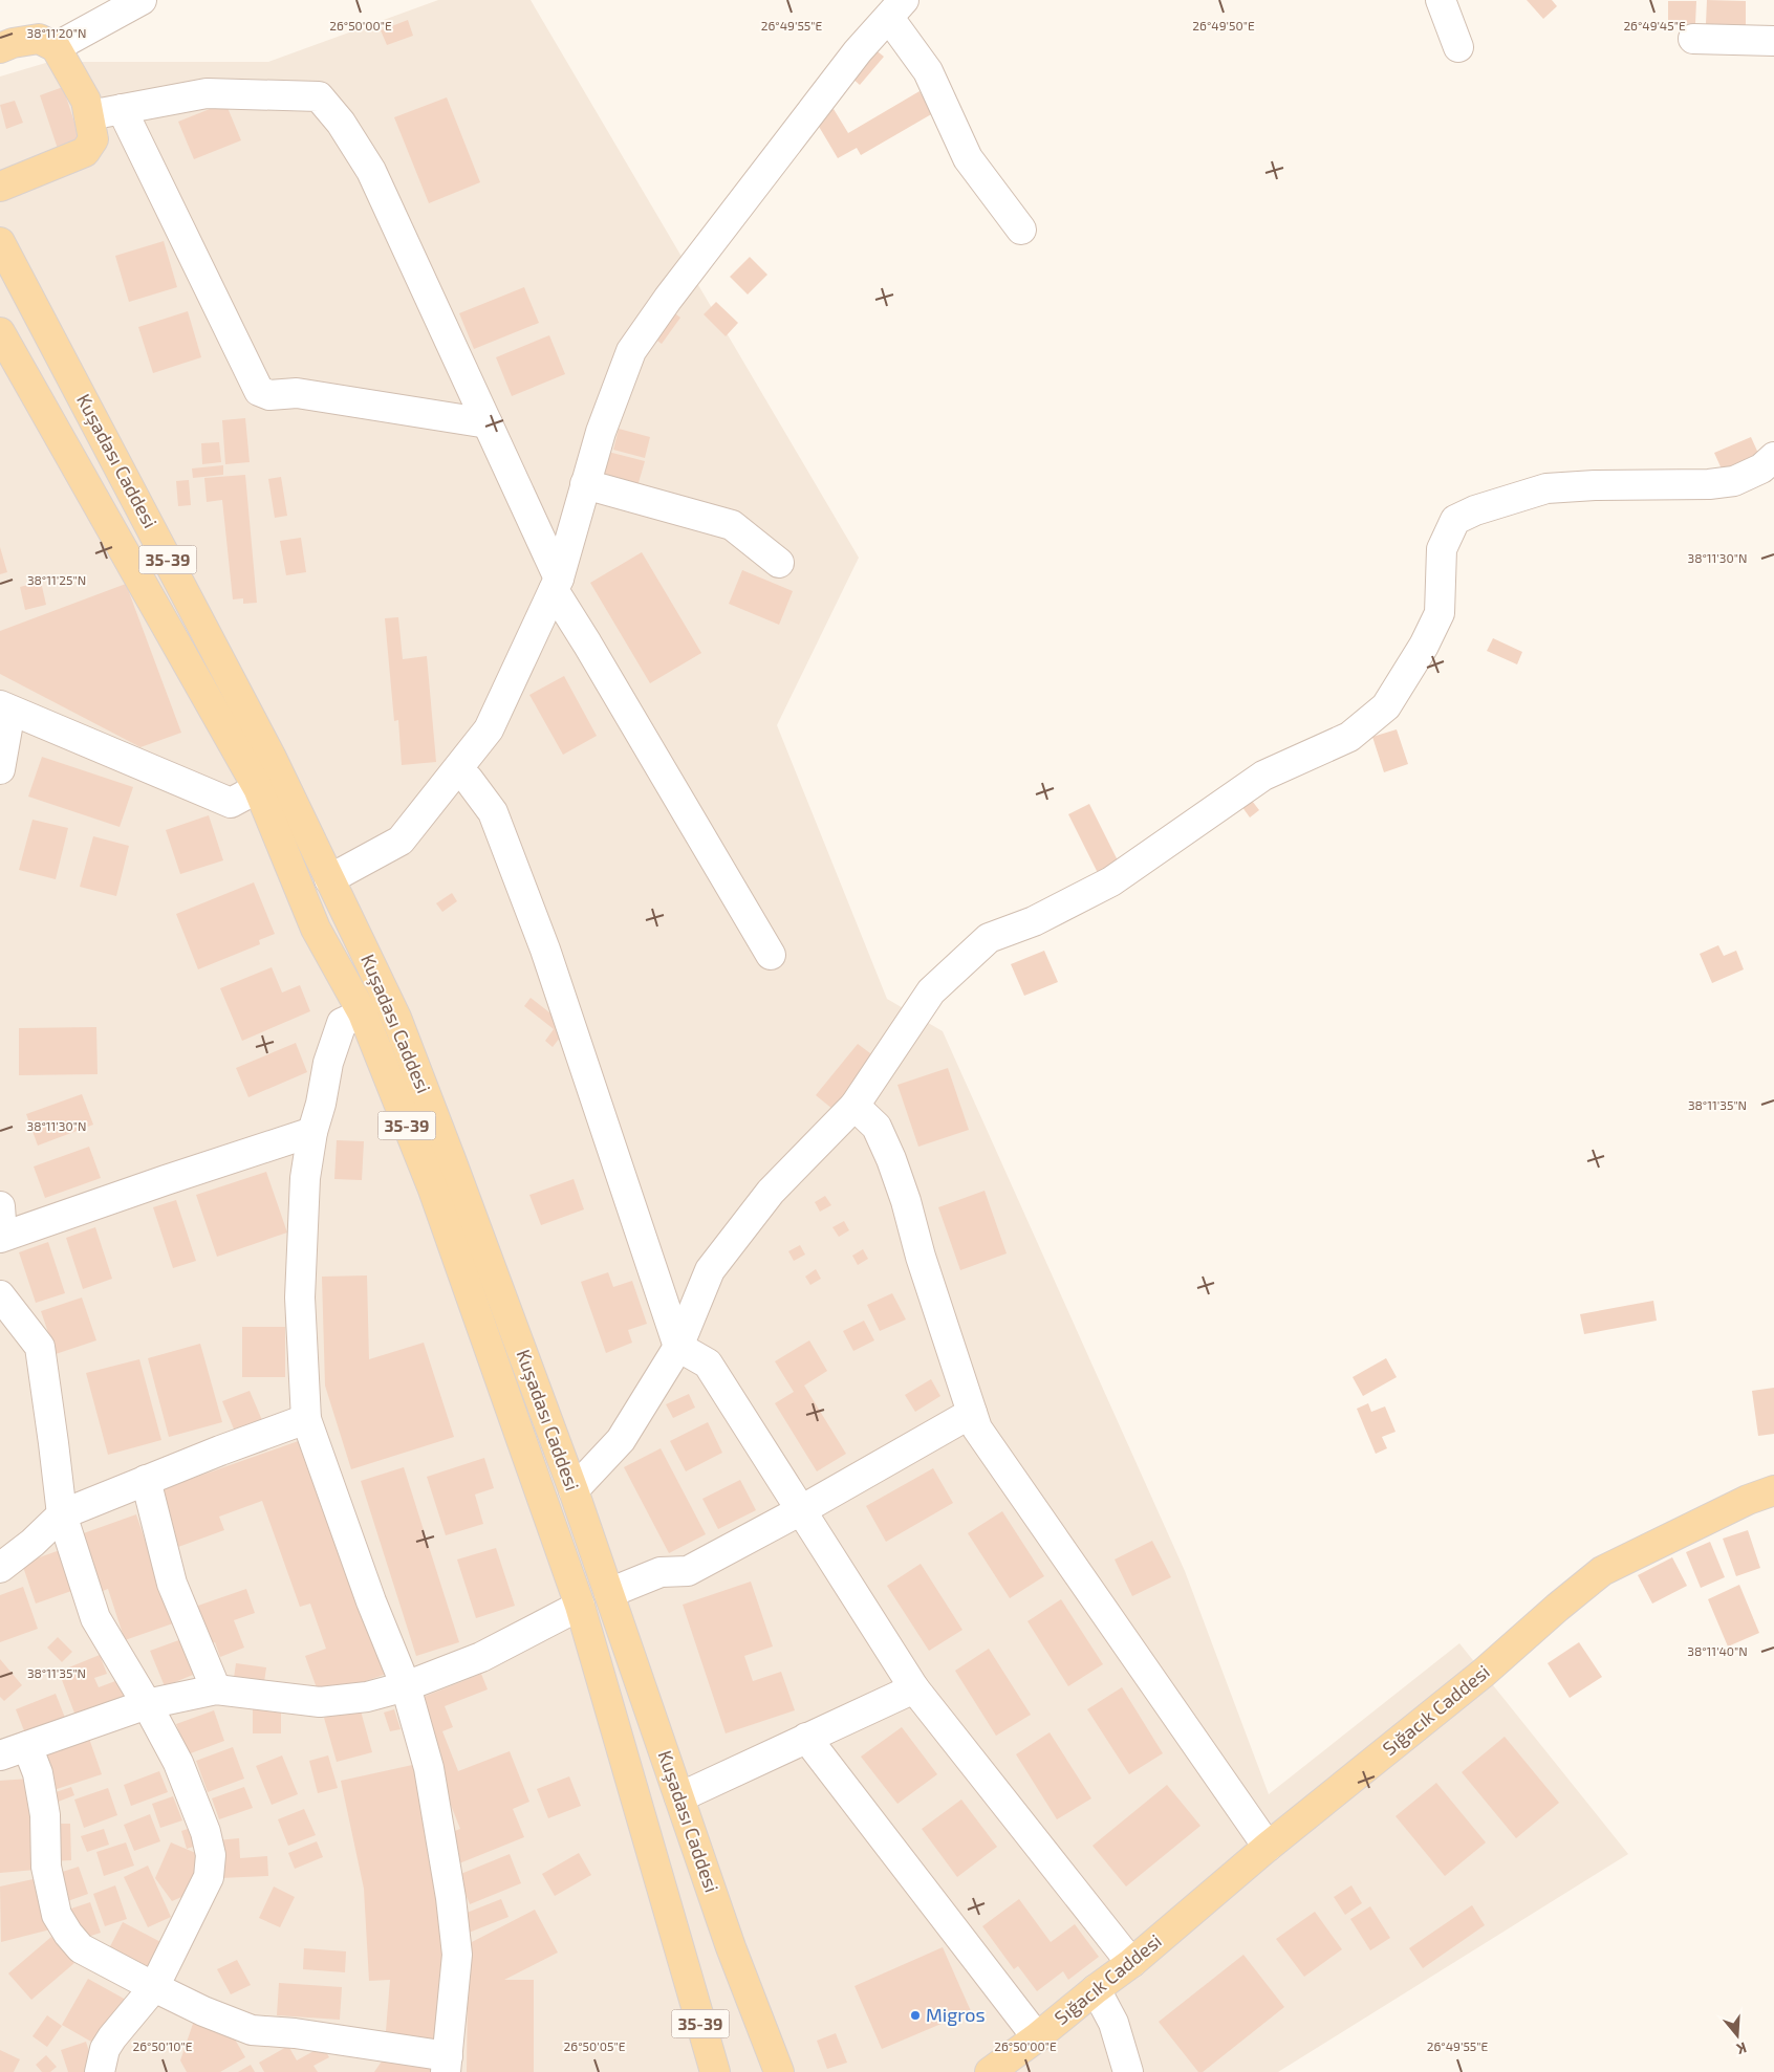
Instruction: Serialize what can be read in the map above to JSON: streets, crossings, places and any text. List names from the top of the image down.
{
  "streets": {
    "main road": ["Kuşadası Caddesi", "35-39", "Sığacık Caddesi"]
  },
  "places": ["Migros"],
  "north": "bottom",
  "coordinates": [
    "26°50'00\"E",
    "26°49'55\"E",
    "26°49'50\"E",
    "26°49'45\"E",
    "38°11'20\"N",
    "38°11'30\"N",
    "38°11'25\"N",
    "38°11'35\"N",
    "38°11'40\"N",
    "26°50'10\"E",
    "26°50'05\"E"
  ]
}
